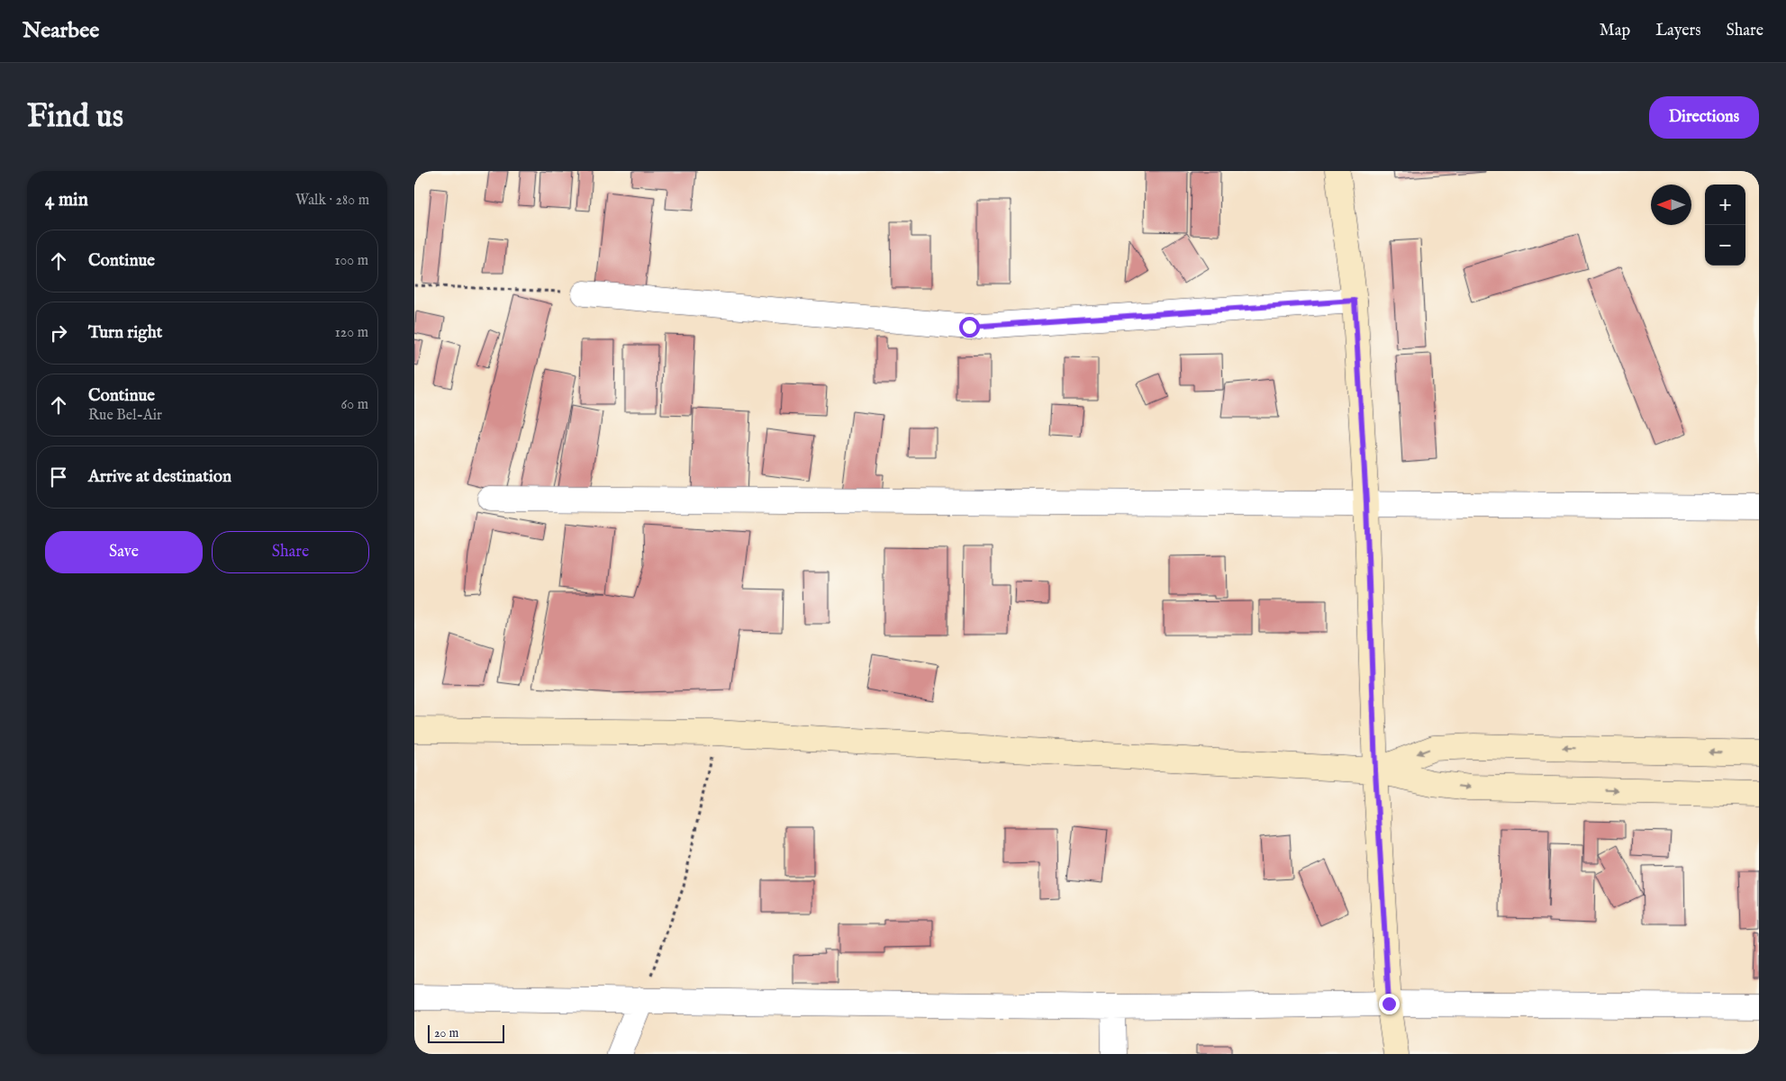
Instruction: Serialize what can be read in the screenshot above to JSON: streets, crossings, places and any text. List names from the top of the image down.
{
  "scale_bar": "20 m",
  "north": "left",
  "page": {
    "header": "Nearbee",
    "nav": ["Map", "Layers", "Share"],
    "buttons": [
      "Directions",
      ["Save", "Share"]
    ],
    "title": "Find us",
    "heading": ["4 min", "Walk · 280 m"],
    "map_buttons": ["+", "−"],
    "list": [
      ["Continue", "100 m"],
      ["Turn right", "120 m"],
      ["Continue", "Rue Bel-Air", "60 m"],
      "Arrive at destination"
    ],
    "scale": "20 m"
  }
}
